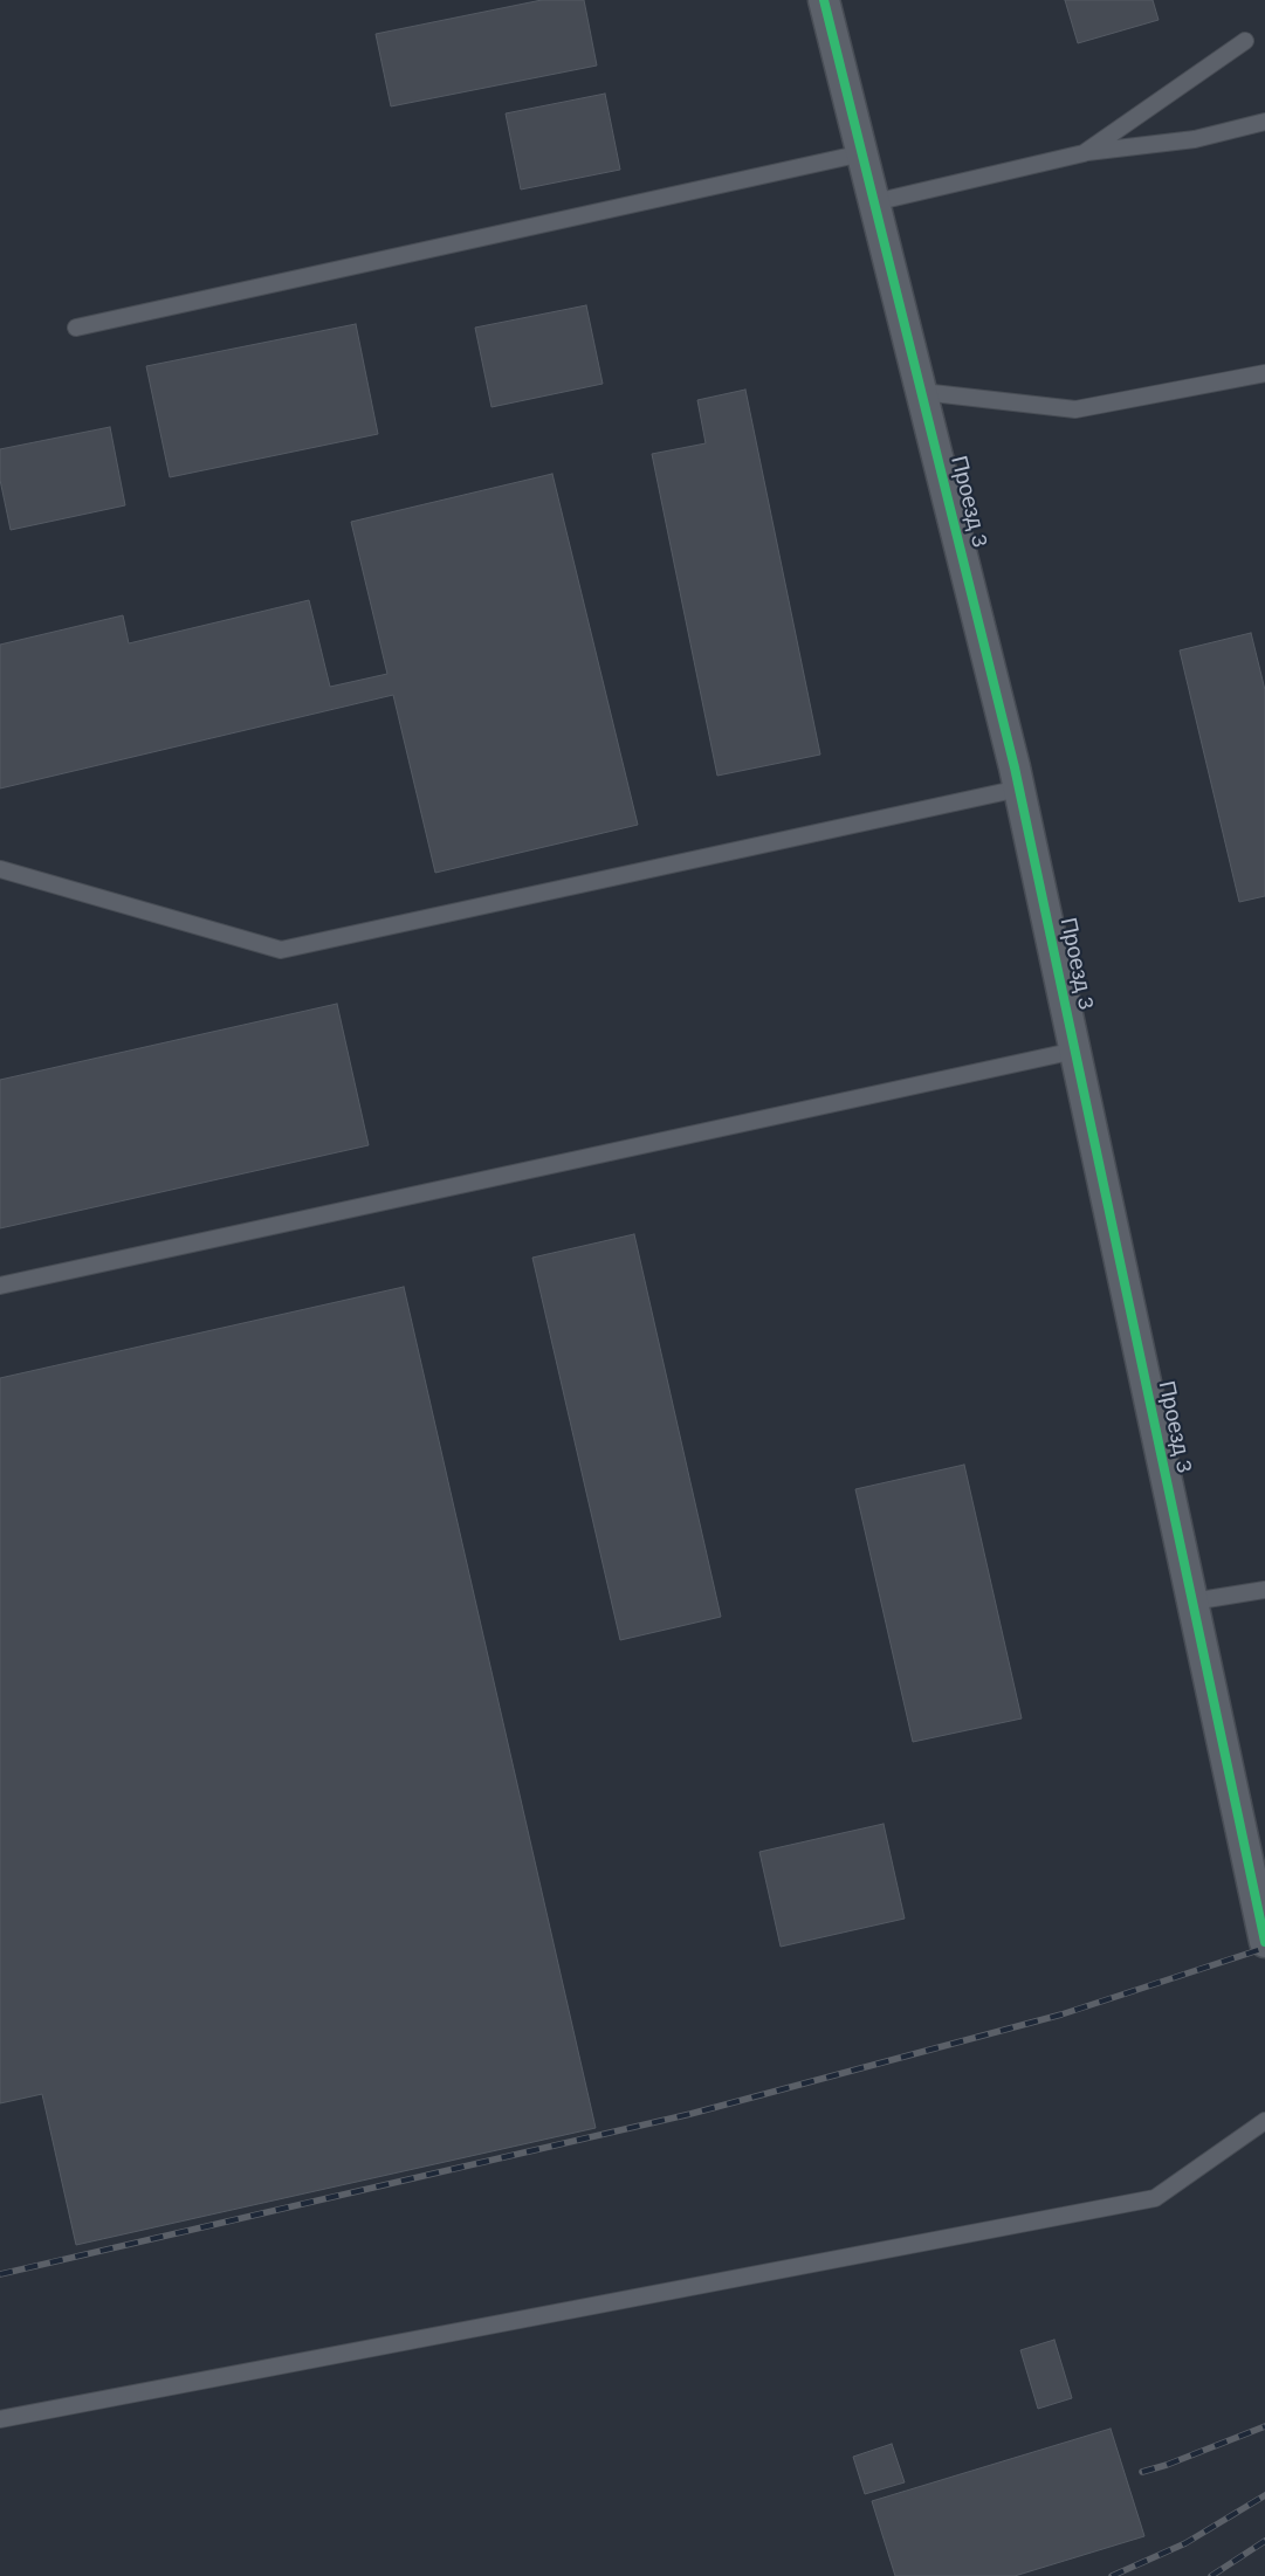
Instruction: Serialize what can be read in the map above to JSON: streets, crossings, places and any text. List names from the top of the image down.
{
  "streets": {
    "street": ["Проезд 3"]
  }
}
